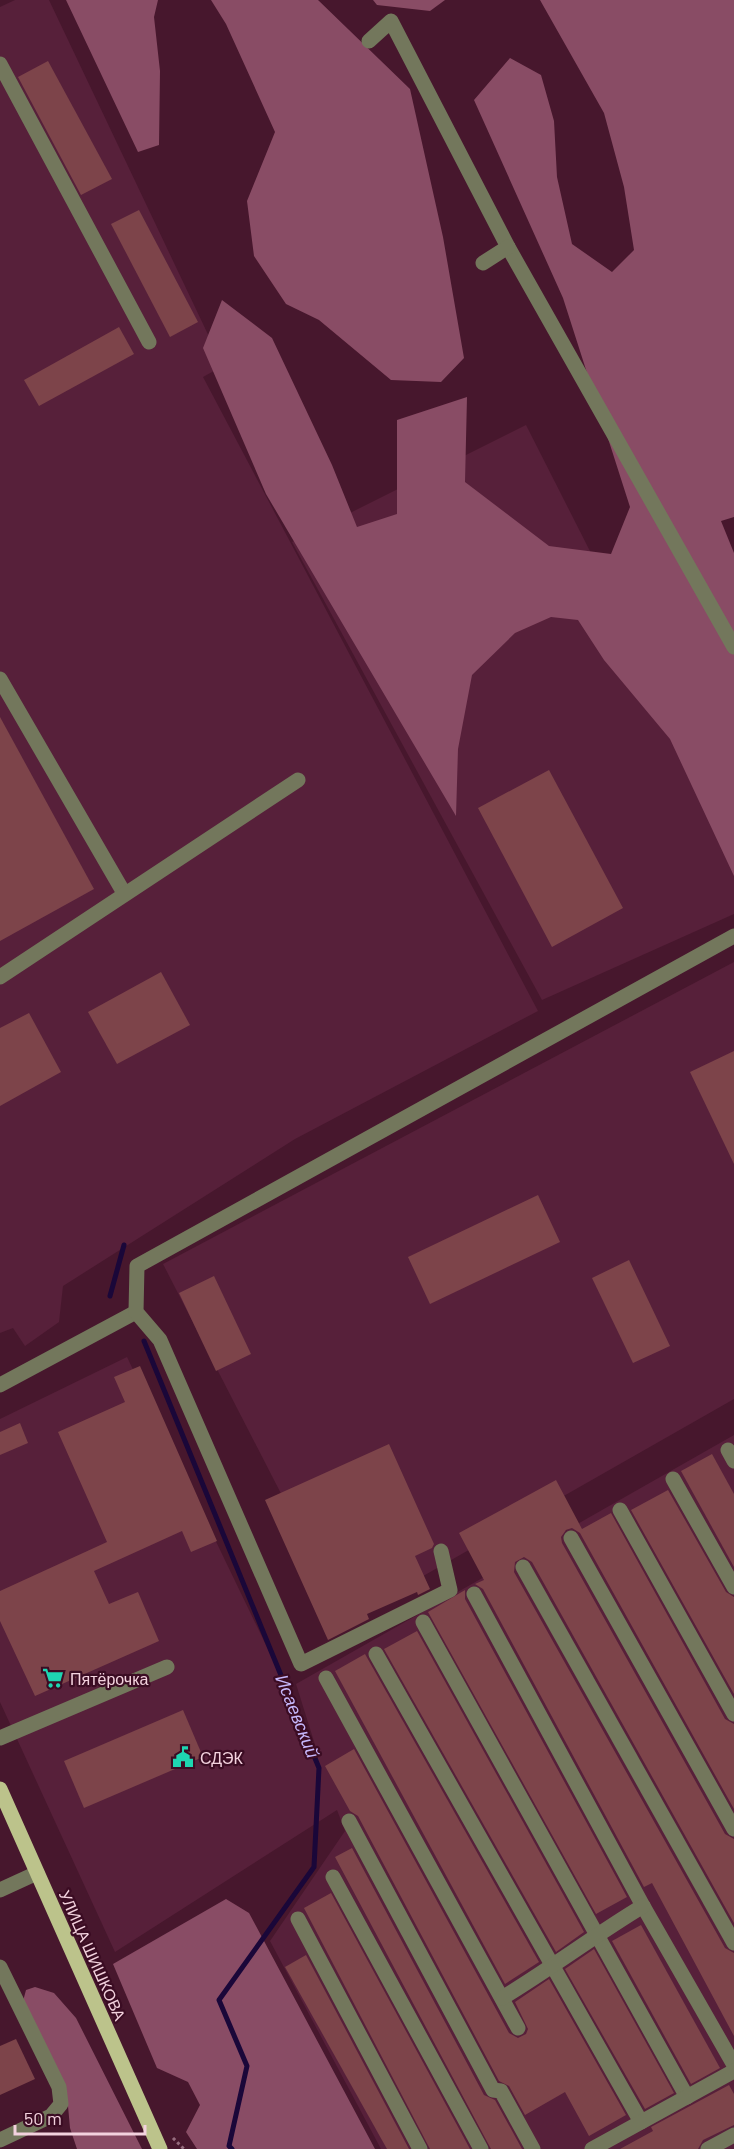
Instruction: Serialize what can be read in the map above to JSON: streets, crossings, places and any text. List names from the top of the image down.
{
  "streets": {
    "main road": ["УЛИЦА ШИШКОВА"]
  },
  "water": ["Исаевский"],
  "places": {
    "supermarket": ["Пятёрочка"],
    "public building": ["СДЭК"]
  },
  "scale_bar": "50 m"
}
